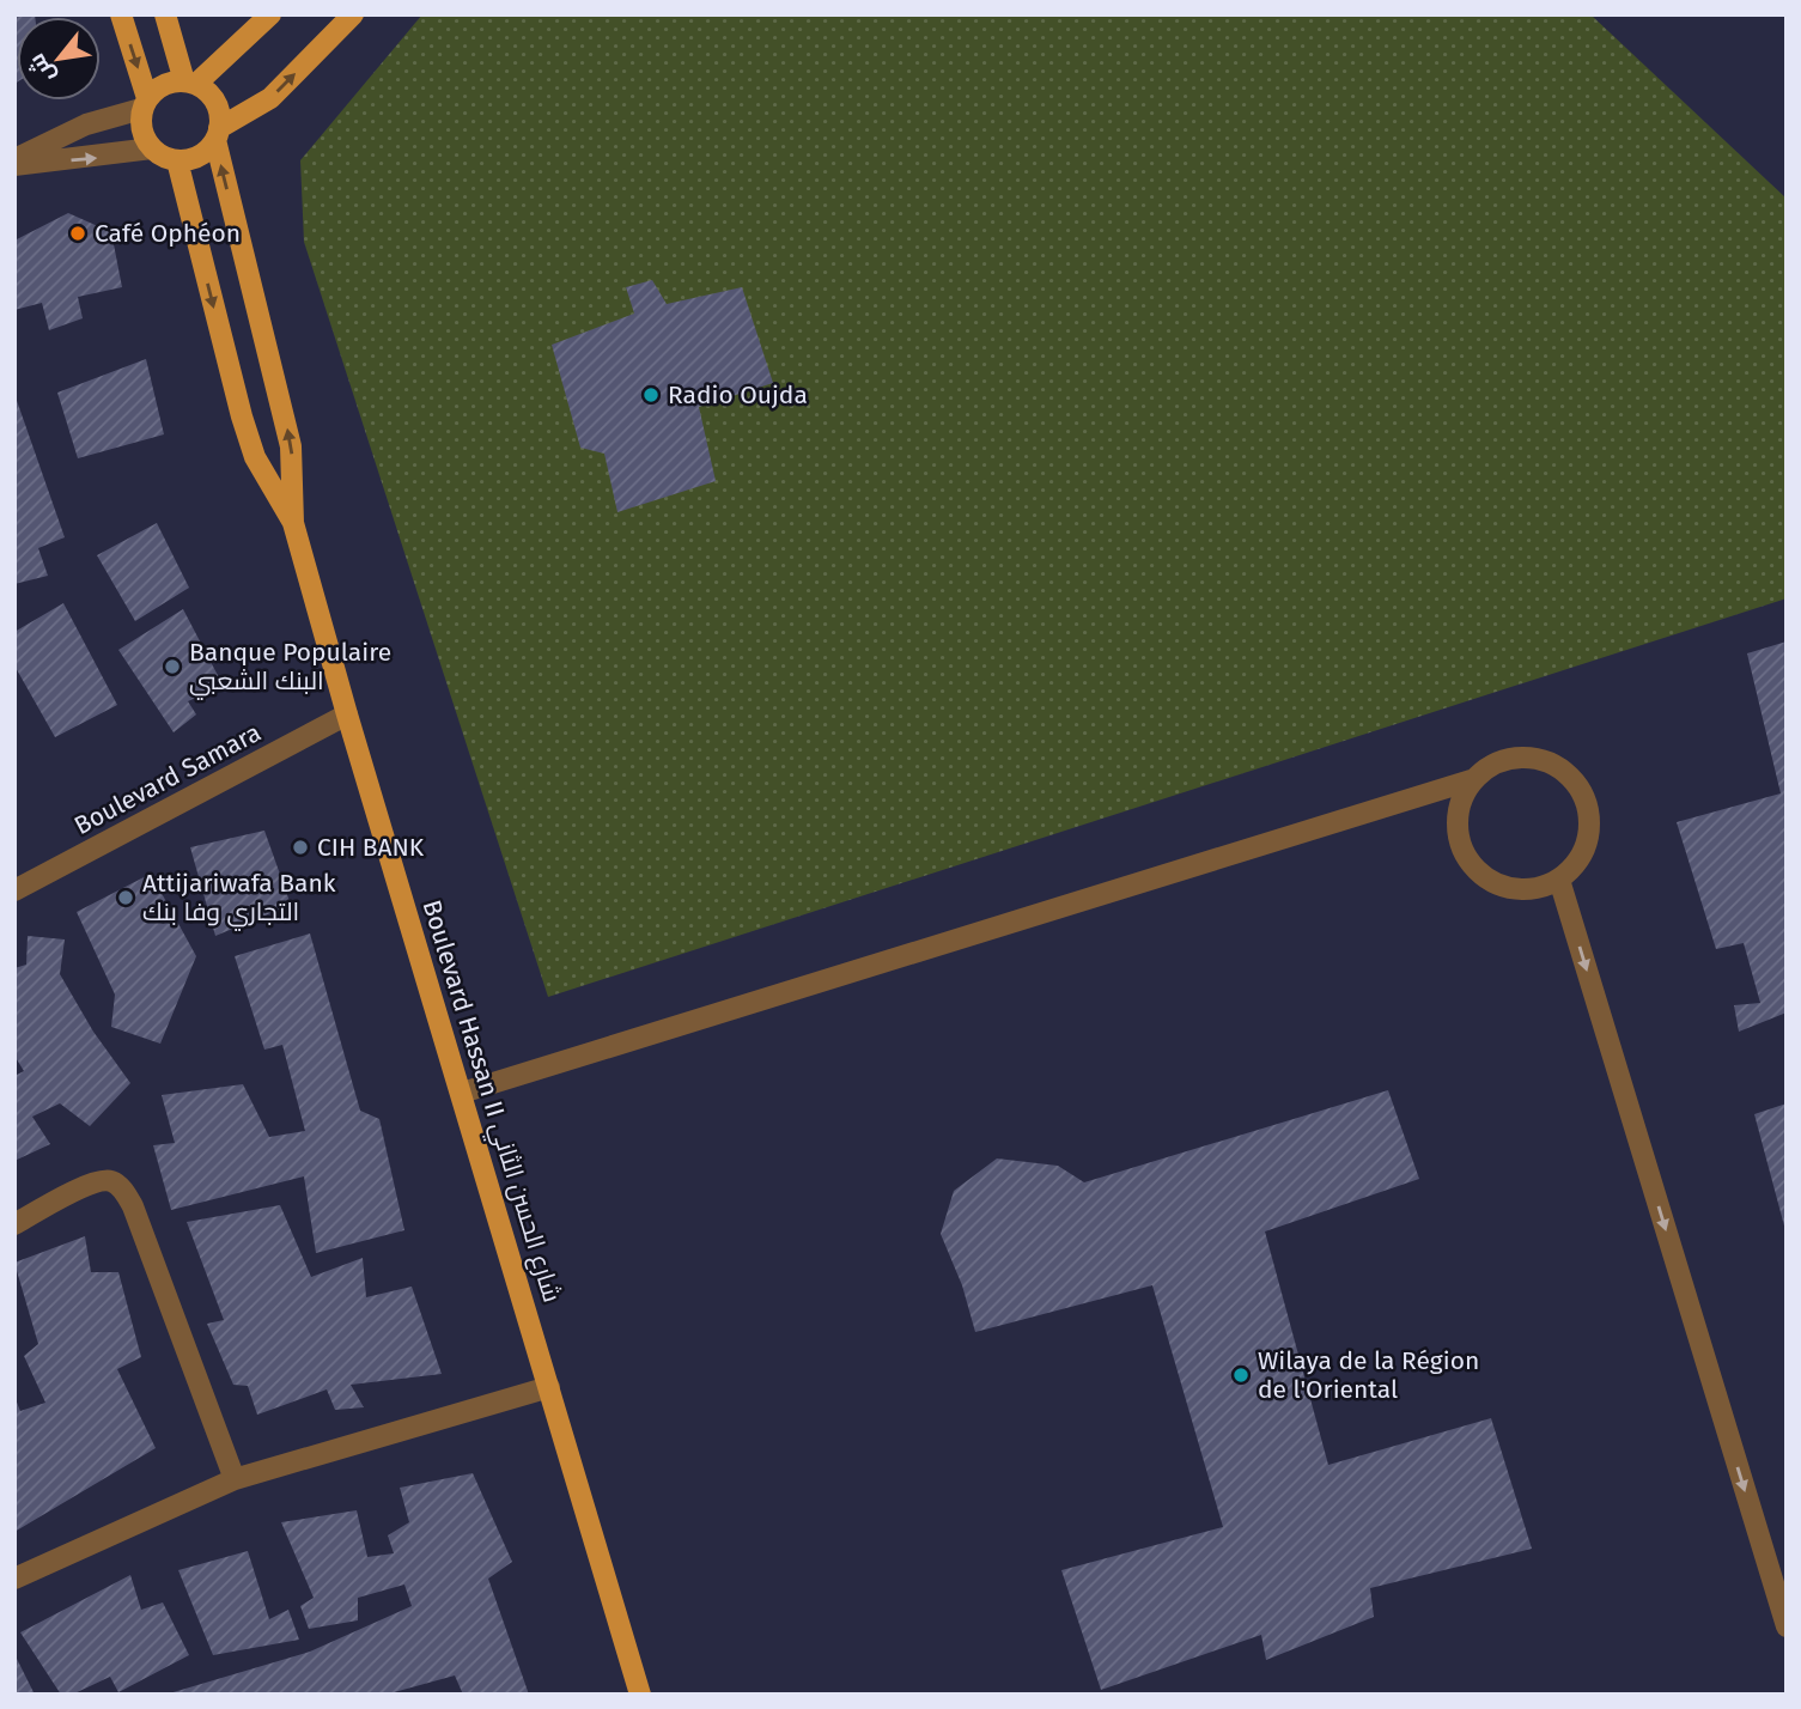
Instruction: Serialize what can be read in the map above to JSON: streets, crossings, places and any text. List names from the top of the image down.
{
  "streets": {
    "main road": ["Boulevard Hassan II شارع الحسن الثاني"],
    "street": ["Boulevard Samara"]
  },
  "crossings": [
    ["Boulevard Samara", "Boulevard Hassan II شارع الحسن الثاني"]
  ],
  "places": [
    "Café Ophéon",
    "Radio Oujda",
    "Banque Populaire البنك الشعبي",
    "CIH BANK",
    "Attijariwafa Bank التجاري وفا بنك",
    "Wilaya de la Région de l'Oriental"
  ],
  "north": "bottom left"
}
